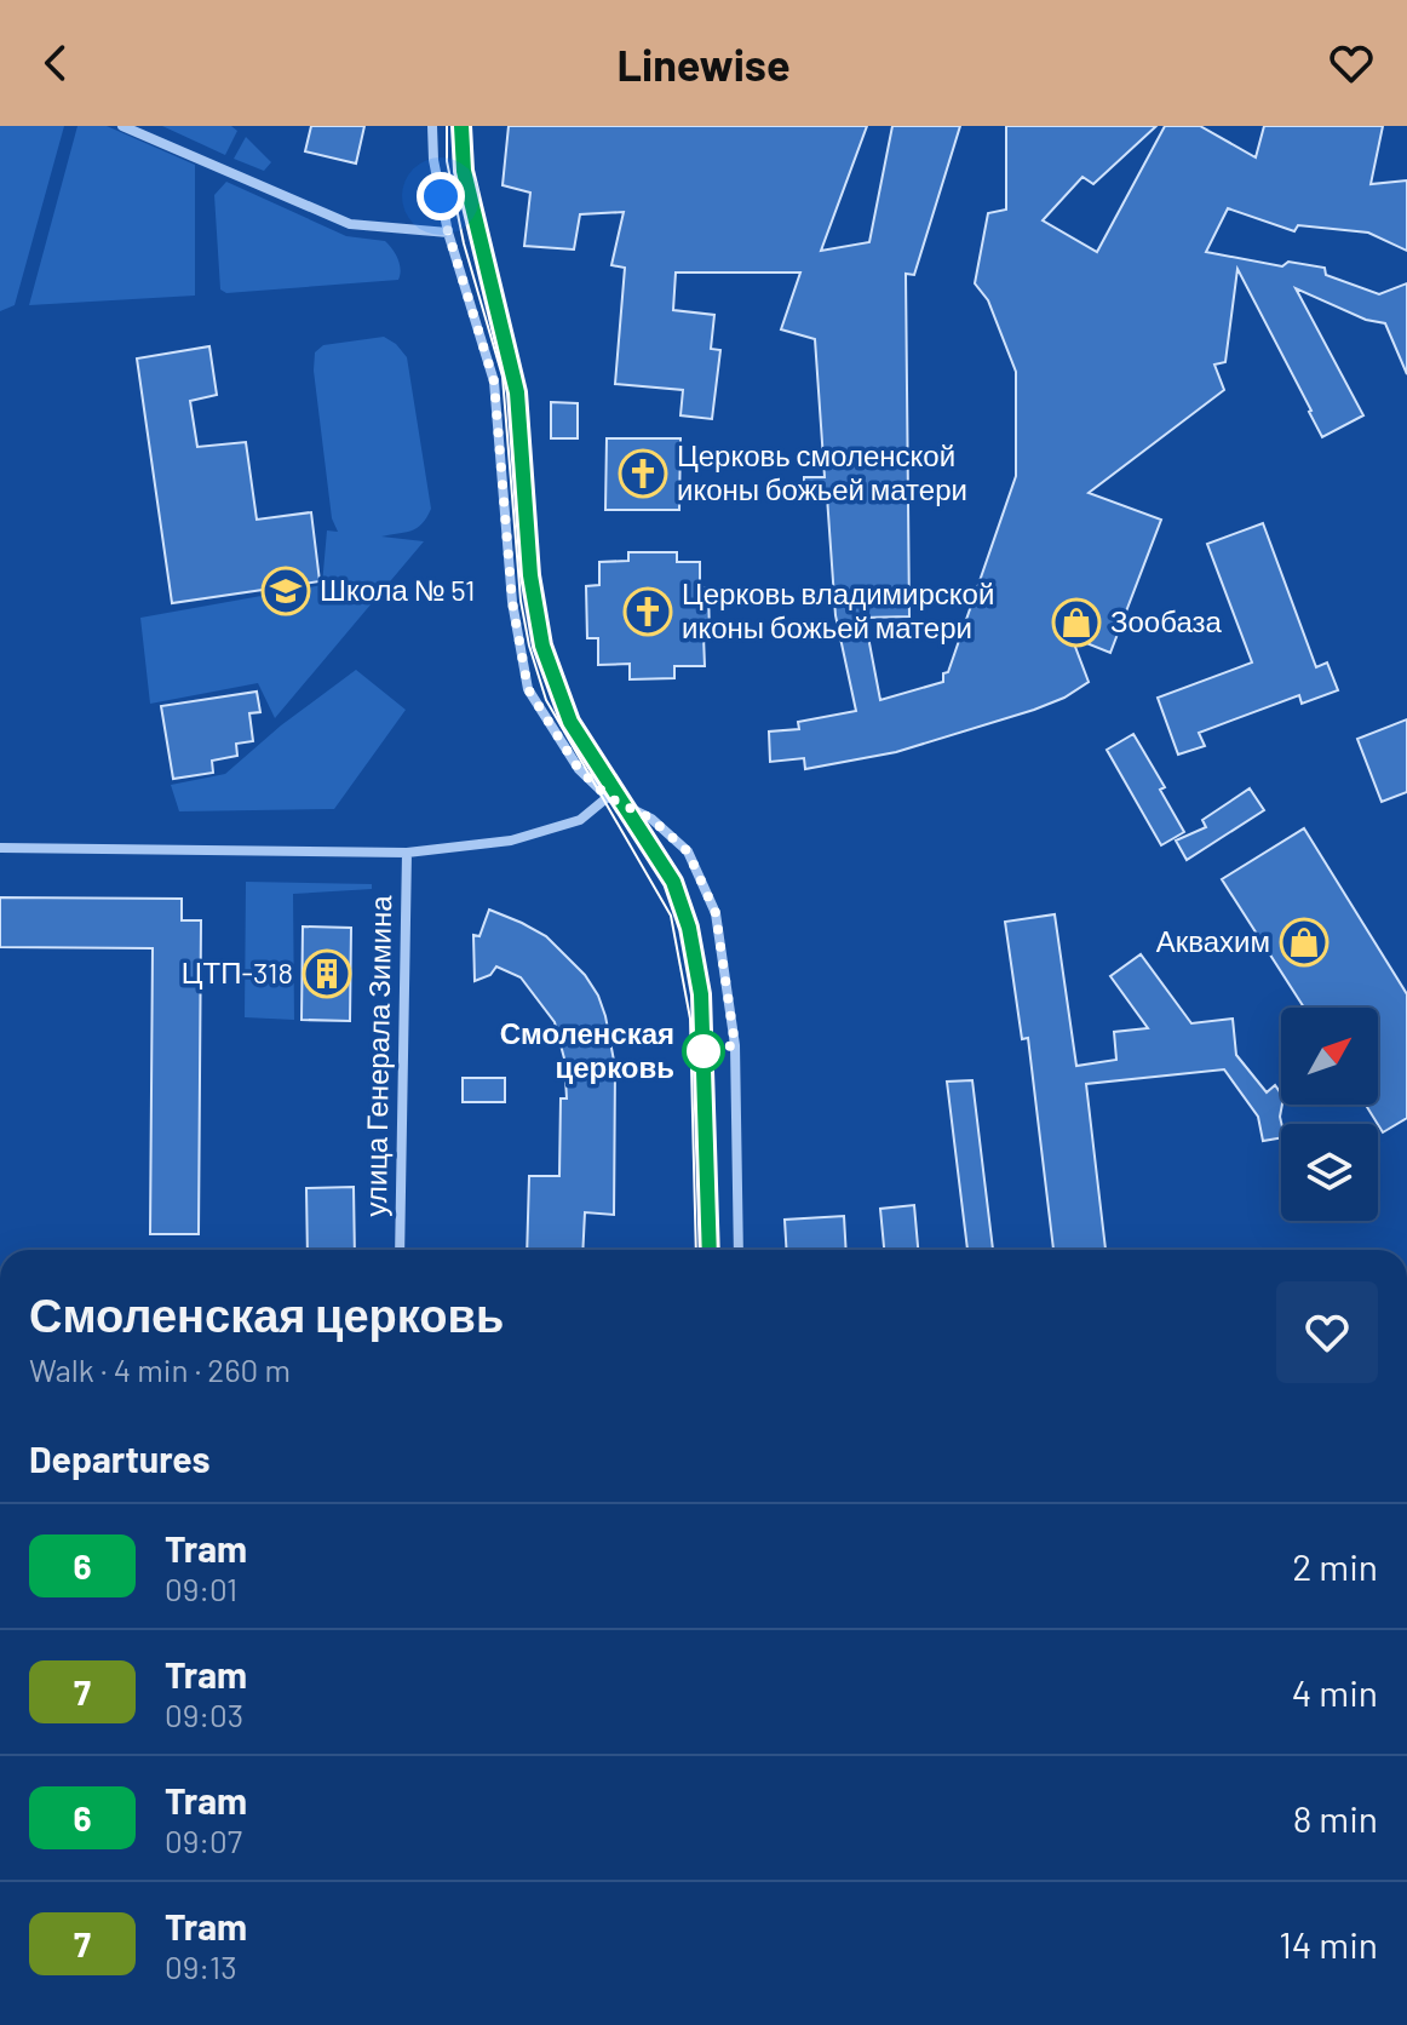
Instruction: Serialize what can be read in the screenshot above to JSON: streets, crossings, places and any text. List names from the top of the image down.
{
  "streets": {
    "street": ["улица Генерала Зимина"]
  },
  "places": {
    "church": ["Церковь смоленской иконы божьей матери", "Церковь владимирской иконы божьей матери"],
    "school or university": ["Школа № 51"],
    "shop": ["Зообаза", "Аквахим"],
    "building": ["ЦТП-318"],
    "other": ["Смоленская церковь"]
  },
  "lines": ["tram line 6"],
  "north": "top right",
  "page": {
    "header": "Linewise",
    "heading": [
      ["Смоленская церковь", "Walk · 4 min · 260 m"],
      "Departures"
    ],
    "list": [
      {
        "mark": "6",
        "name": "Tram",
        "note": "09:01",
        "value": "2 min"
      },
      {
        "mark": "7",
        "name": "Tram",
        "note": "09:03",
        "value": "4 min"
      },
      {
        "mark": "6",
        "name": "Tram",
        "note": "09:07",
        "value": "8 min"
      },
      {
        "mark": "7",
        "name": "Tram",
        "note": "09:13",
        "value": "14 min"
      }
    ]
  }
}
